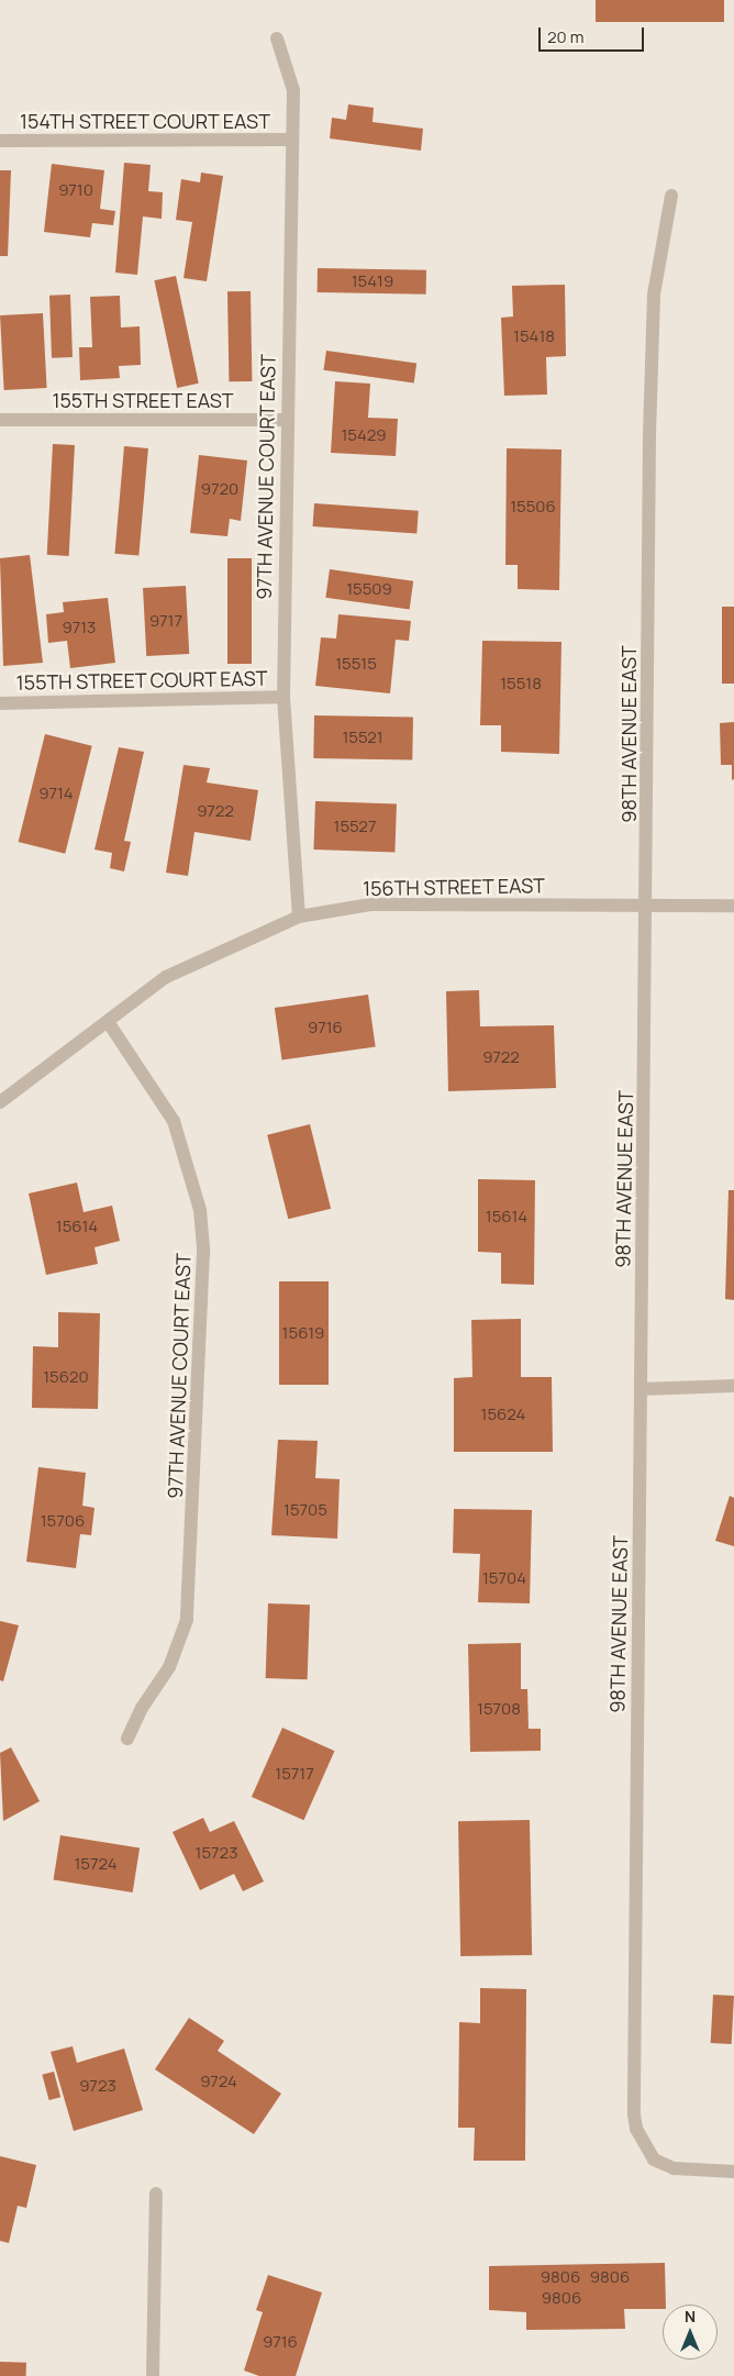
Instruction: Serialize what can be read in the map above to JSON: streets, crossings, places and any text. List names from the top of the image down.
{
  "streets": {
    "street": [
      "154TH STREET COURT EAST",
      "155TH STREET EAST",
      "97TH AVENUE COURT EAST",
      "155TH STREET COURT EAST",
      "98TH AVENUE EAST",
      "156TH STREET EAST"
    ]
  },
  "crossings": [
    ["154TH STREET COURT EAST", "97TH AVENUE COURT EAST"],
    ["155TH STREET EAST", "97TH AVENUE COURT EAST"],
    ["97TH AVENUE COURT EAST", "155TH STREET COURT EAST"],
    ["97TH AVENUE COURT EAST", "156TH STREET EAST"],
    ["98TH AVENUE EAST", "156TH STREET EAST"]
  ],
  "house_numbers": [
    "9710",
    "15419",
    "15418",
    "15429",
    "9720",
    "15506",
    "15509",
    "9717",
    "9713",
    "15515",
    "15518",
    "15521",
    "9714",
    "9722",
    "15527",
    "9716",
    "9722",
    "15614",
    "15614",
    "15619",
    "15620",
    "15624",
    "15705",
    "15706",
    "15704",
    "15708",
    "15717",
    "15723",
    "15724",
    "9724",
    "9723",
    "9806",
    "9806",
    "9806",
    "9716"
  ],
  "scale_bar": "20 m",
  "north": "top"
}
